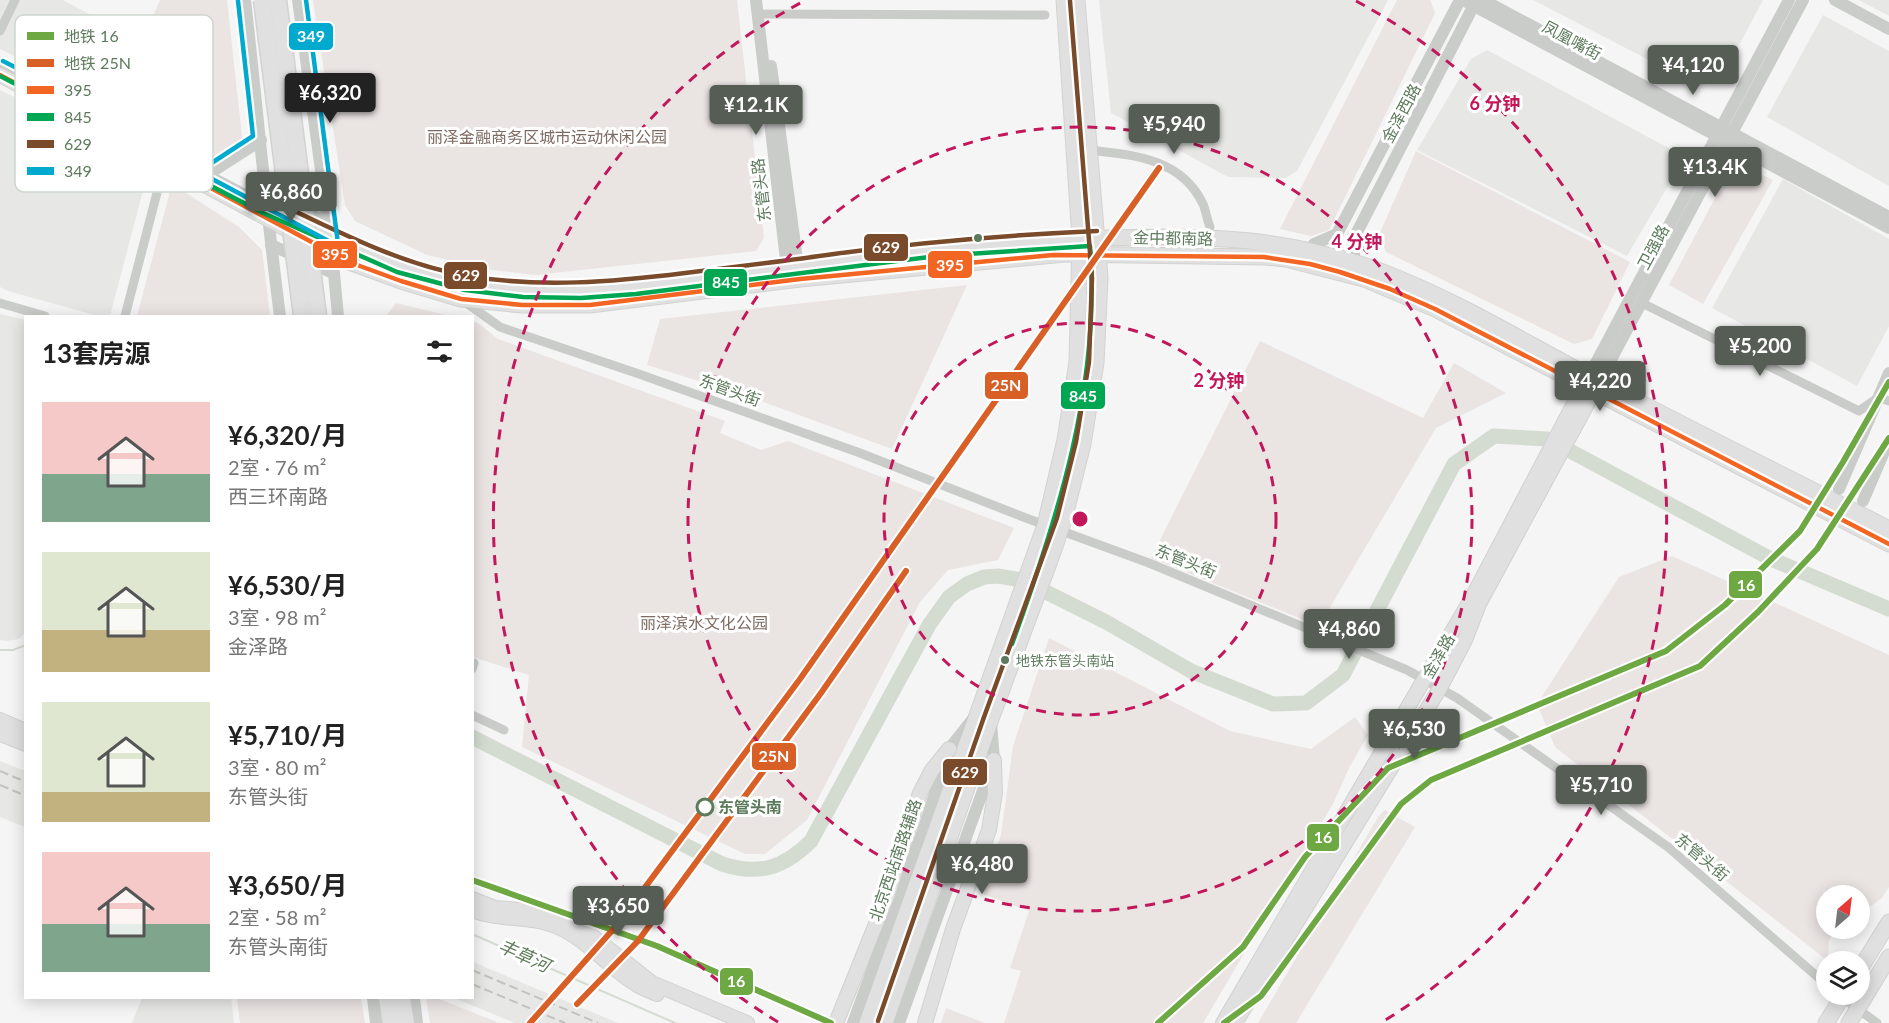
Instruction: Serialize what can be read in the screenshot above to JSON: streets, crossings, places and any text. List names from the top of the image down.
{
  "streets": {
    "main road": ["金中都南路", "金泽路"],
    "street": [
      "凤凰嘴街",
      "金泽西路",
      "东管头路",
      "卫强路",
      "东管头街",
      "北京西站南路辅路"
    ]
  },
  "crossings": [
    ["凤凰嘴街", "金泽西路"],
    ["凤凰嘴街", "卫强路"],
    ["东管头路", "金中都南路"],
    ["金中都南路", "卫强路"],
    ["金中都南路", "东管头街"],
    ["金中都南路", "金泽路"],
    ["卫强路", "金泽路"],
    ["东管头街", "金泽路"]
  ],
  "water": ["丰草河"],
  "parks": ["丽泽金融商务区城市运动休闲公园", "丽泽滨水文化公园"],
  "places": ["地铁东管头南站", "东管头南"],
  "lines": [
    "transit line 349",
    "transit line 629",
    "transit line 395",
    "transit line 845",
    "metro line 25N",
    "metro line 16"
  ],
  "legend": [
    "地铁 16",
    "地铁 25N",
    "395",
    "845",
    "629",
    "349"
  ],
  "north": "top right",
  "page": {
    "price": [
      "¥4,120",
      "¥6,320",
      "¥12.1K",
      "¥5,940",
      "¥13.4K",
      "¥6,860",
      "¥5,200",
      "¥4,220",
      "¥4,860",
      "¥6,530",
      "¥5,710",
      "¥6,480",
      "¥3,650"
    ],
    "heading": "13套房源",
    "list": [
      {
        "name": "¥6,320/月",
        "note": "2室 · 76 m² · 西三环南路"
      },
      {
        "name": "¥6,530/月",
        "note": "3室 · 98 m² · 金泽路"
      },
      {
        "name": "¥5,710/月",
        "note": "3室 · 80 m² · 东管头街"
      },
      {
        "name": "¥3,650/月",
        "note": "2室 · 58 m² · 东管头南街"
      }
    ]
  },
  "rings": ["6 分钟", "4 分钟", "2 分钟"]
}
